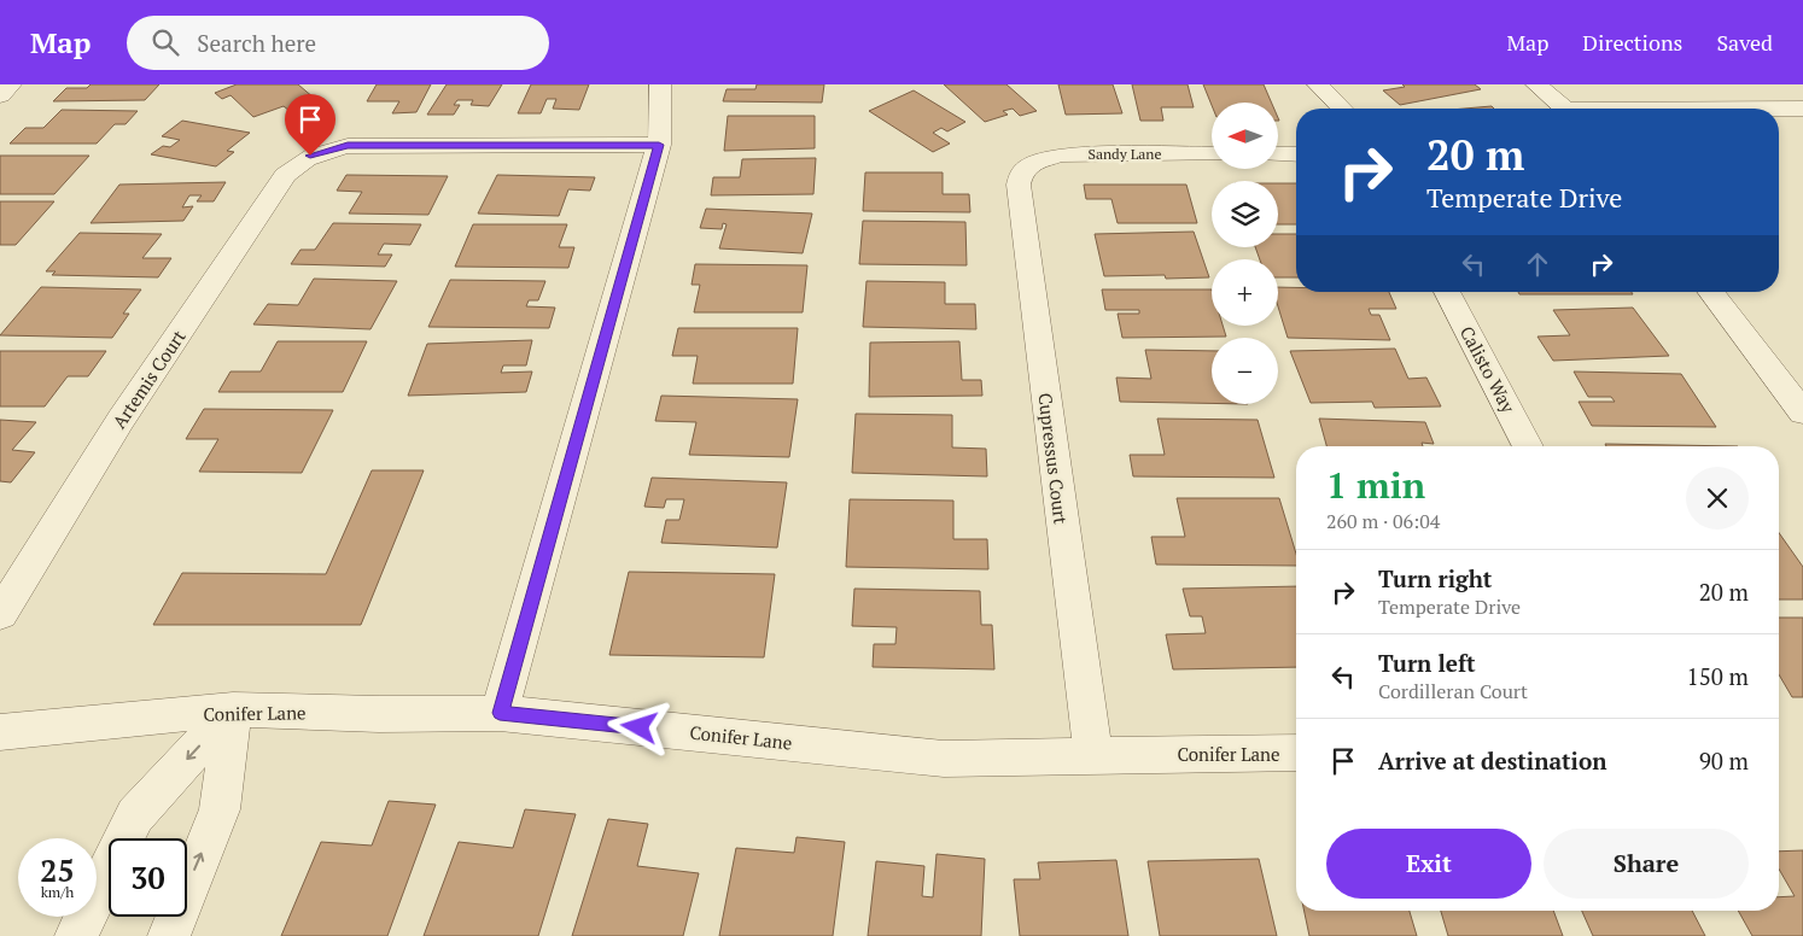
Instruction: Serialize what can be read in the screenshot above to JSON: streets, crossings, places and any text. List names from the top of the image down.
{
  "streets": {
    "street": [
      "Sandy Lane",
      "Calisto Way",
      "Artemis Court",
      "Cupressus Court",
      "Conifer Lane"
    ]
  },
  "crossings": [
    ["Sandy Lane", "Cupressus Court"],
    ["Cupressus Court", "Conifer Lane"]
  ],
  "north": "left",
  "page": {
    "header": "Map",
    "search": "Search here",
    "nav": ["Map", "Directions", "Saved"],
    "map_buttons": ["+", "−"],
    "turn": ["20 m", "Temperate Drive"],
    "heading": ["1 min", "260 m · 06:04"],
    "list": [
      {
        "name": "Turn right",
        "note": "Temperate Drive",
        "value": "20 m"
      },
      {
        "name": "Turn left",
        "note": "Cordilleran Court",
        "value": "150 m"
      },
      {
        "name": "Arrive at destination",
        "value": "90 m"
      }
    ],
    "buttons": ["Exit", "Share"],
    "speed": "25 km/h",
    "limit": "30"
  }
}
